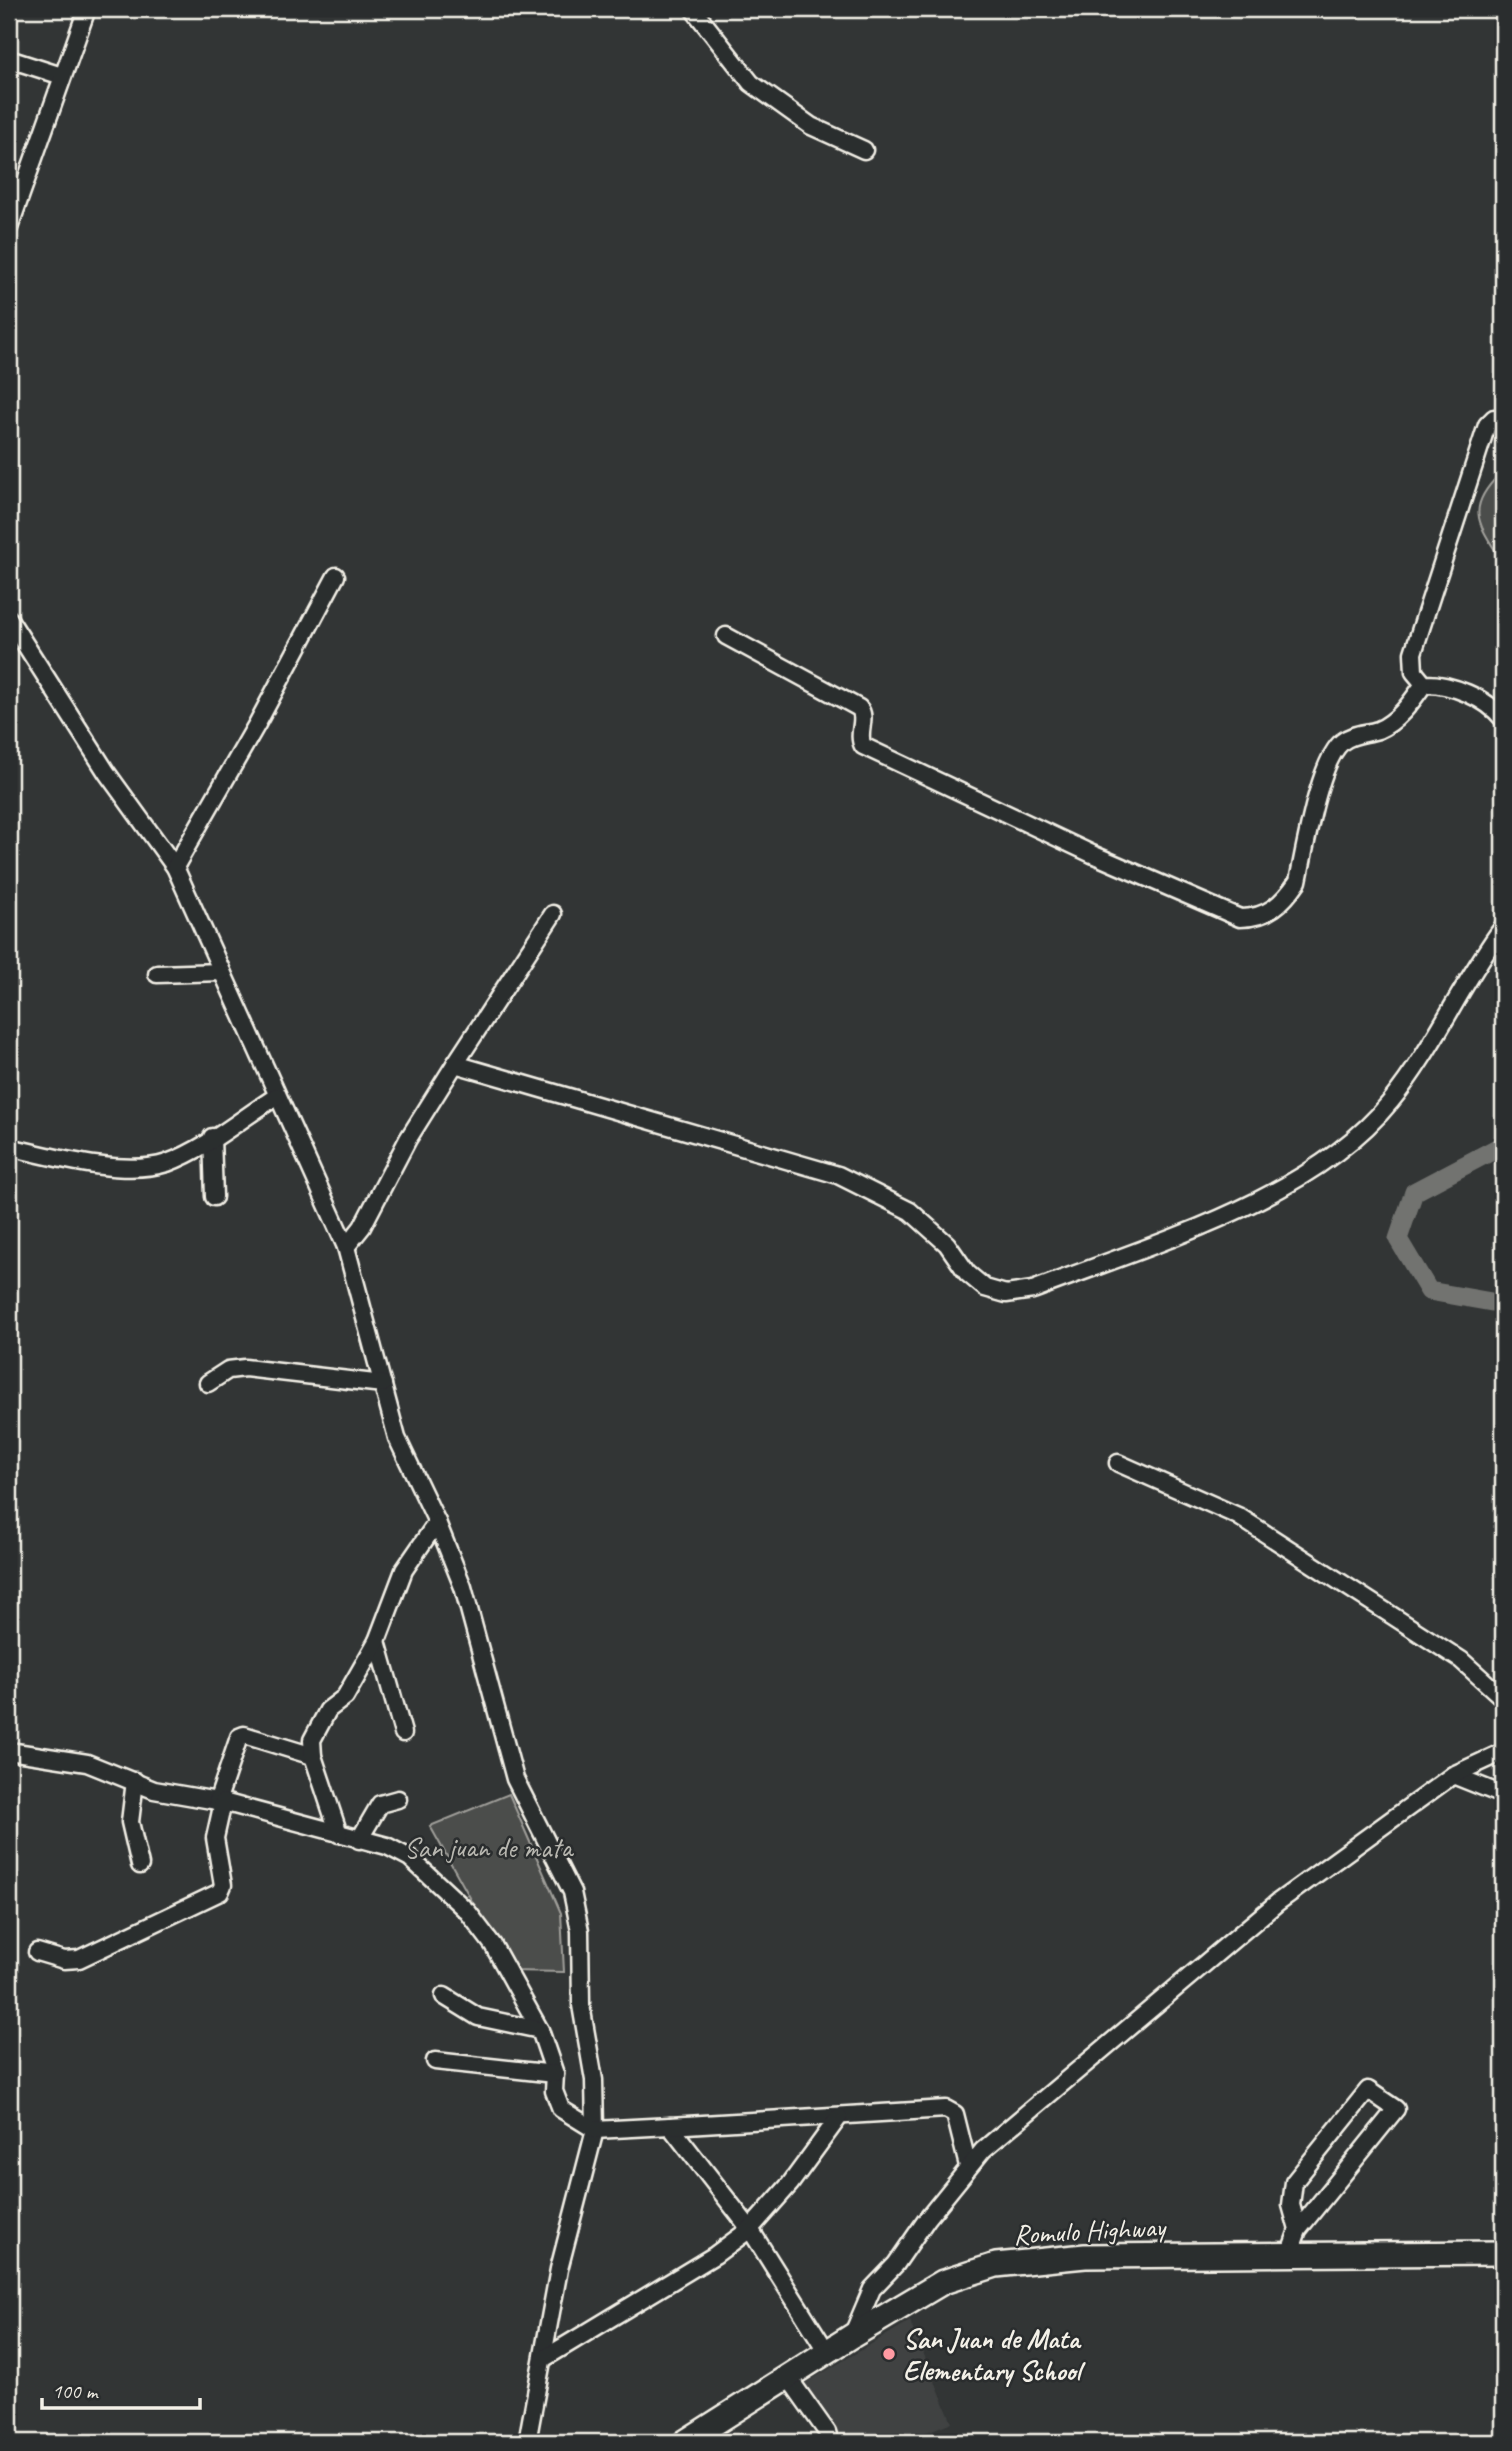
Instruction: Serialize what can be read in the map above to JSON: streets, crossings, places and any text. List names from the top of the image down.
{
  "streets": {
    "highway": ["Romulo Highway"]
  },
  "parks": ["San juan de mata"],
  "places": ["San Juan de Mata Elementary School"],
  "scale_bar": "100 m"
}
